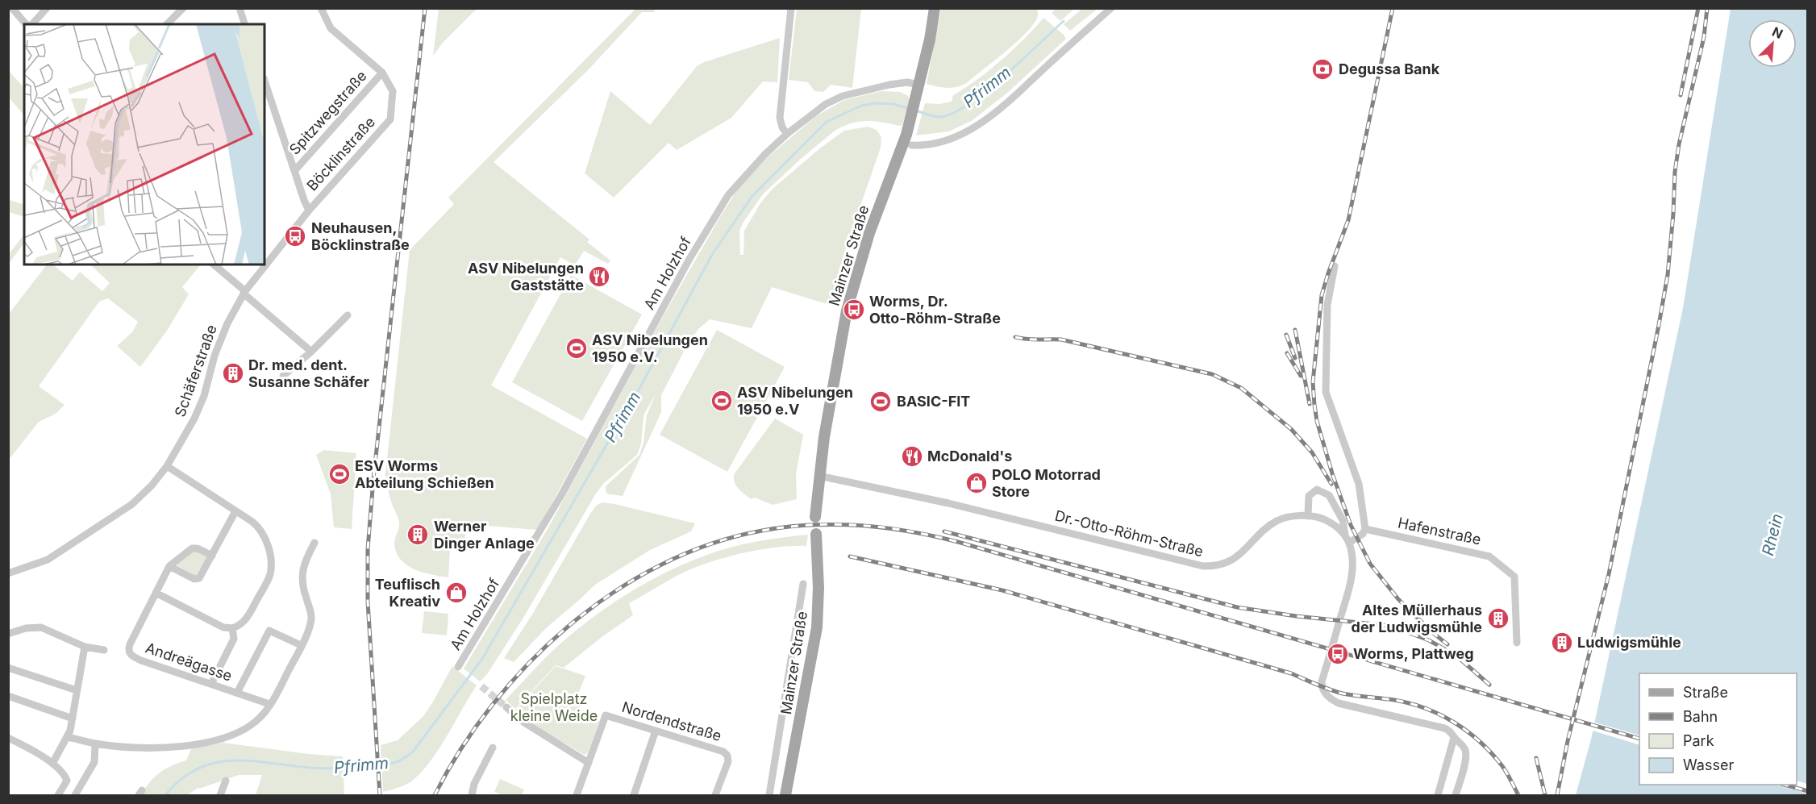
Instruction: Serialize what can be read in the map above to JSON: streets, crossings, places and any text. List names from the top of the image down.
{
  "streets": {
    "main road": ["Mainzer Straße"],
    "street": [
      "Spitzwegstraße",
      "Böcklinstraße",
      "Am Holzhof",
      "Schäferstraße",
      "Hafenstraße",
      "Dr.-Otto-Röhm-Straße",
      "Andreägasse",
      "Nordendstraße"
    ]
  },
  "crossings": [
    ["Spitzwegstraße", "Böcklinstraße"],
    ["Böcklinstraße", "Schäferstraße"],
    ["Mainzer Straße", "Am Holzhof"],
    ["Mainzer Straße", "Dr.-Otto-Röhm-Straße"]
  ],
  "water": ["Pfrimm", "Rhein"],
  "parks": ["Spielplatz kleine Weide"],
  "places": {
    "bank": ["Degussa Bank"],
    "bus stop": ["Neuhausen, Böcklinstraße", "Worms, Dr. Otto-Röhm-Straße", "Worms, Plattweg"],
    "restaurant": ["ASV Nibelungen Gaststätte", "McDonald's"],
    "sports": [
      "ASV Nibelungen 1950 e.V.",
      "ASV Nibelungen 1950 e.V",
      "BASIC-FIT",
      "ESV Worms Abteilung Schießen"
    ],
    "building": [
      "Dr. med. dent. Susanne Schäfer",
      "Werner Dinger Anlage",
      "Altes Müllerhaus der Ludwigsmühle",
      "Ludwigsmühle"
    ],
    "shop": ["POLO Motorrad Store", "Teuflisch Kreativ"]
  },
  "legend": [
    "Straße",
    "Bahn",
    "Park",
    "Wasser"
  ],
  "north": "top right"
}
